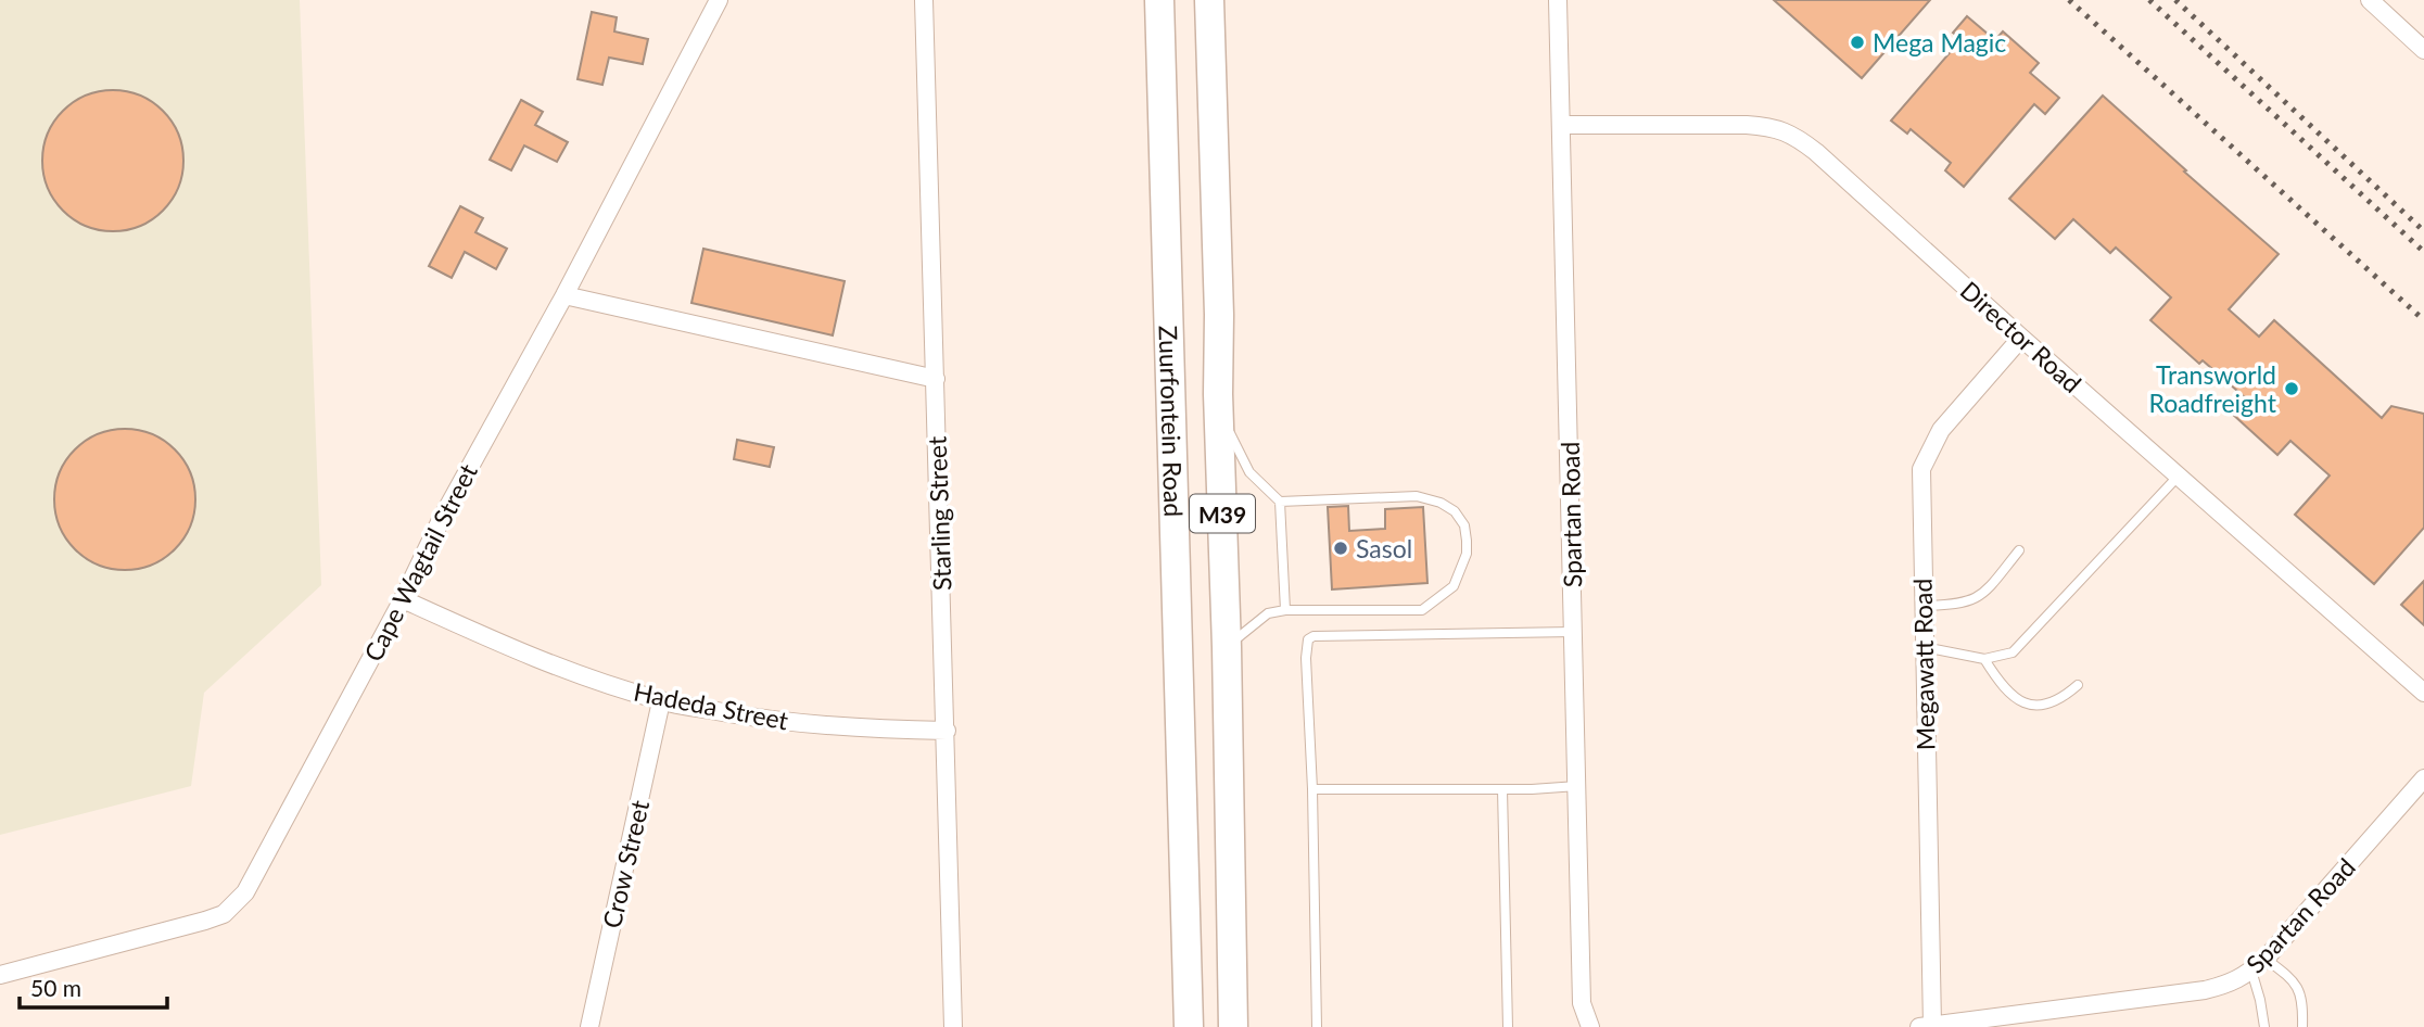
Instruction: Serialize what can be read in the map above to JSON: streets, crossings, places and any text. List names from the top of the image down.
{
  "streets": {
    "main road": ["Zuurfontein Road", "M39"],
    "street": [
      "Director Road",
      "Starling Street",
      "Spartan Road",
      "Cape Wagtail Street",
      "Megawatt Road",
      "Hadeda Street",
      "Crow Street"
    ]
  },
  "crossings": [
    ["Director Road", "Spartan Road"],
    ["Director Road", "Megawatt Road"],
    ["Starling Street", "Hadeda Street"],
    ["Spartan Road", "Megawatt Road"],
    ["Cape Wagtail Street", "Hadeda Street"],
    ["Hadeda Street", "Crow Street"]
  ],
  "places": ["Mega Magic", "Transworld Roadfreight", "Sasol"],
  "scale_bar": "50 m"
}
